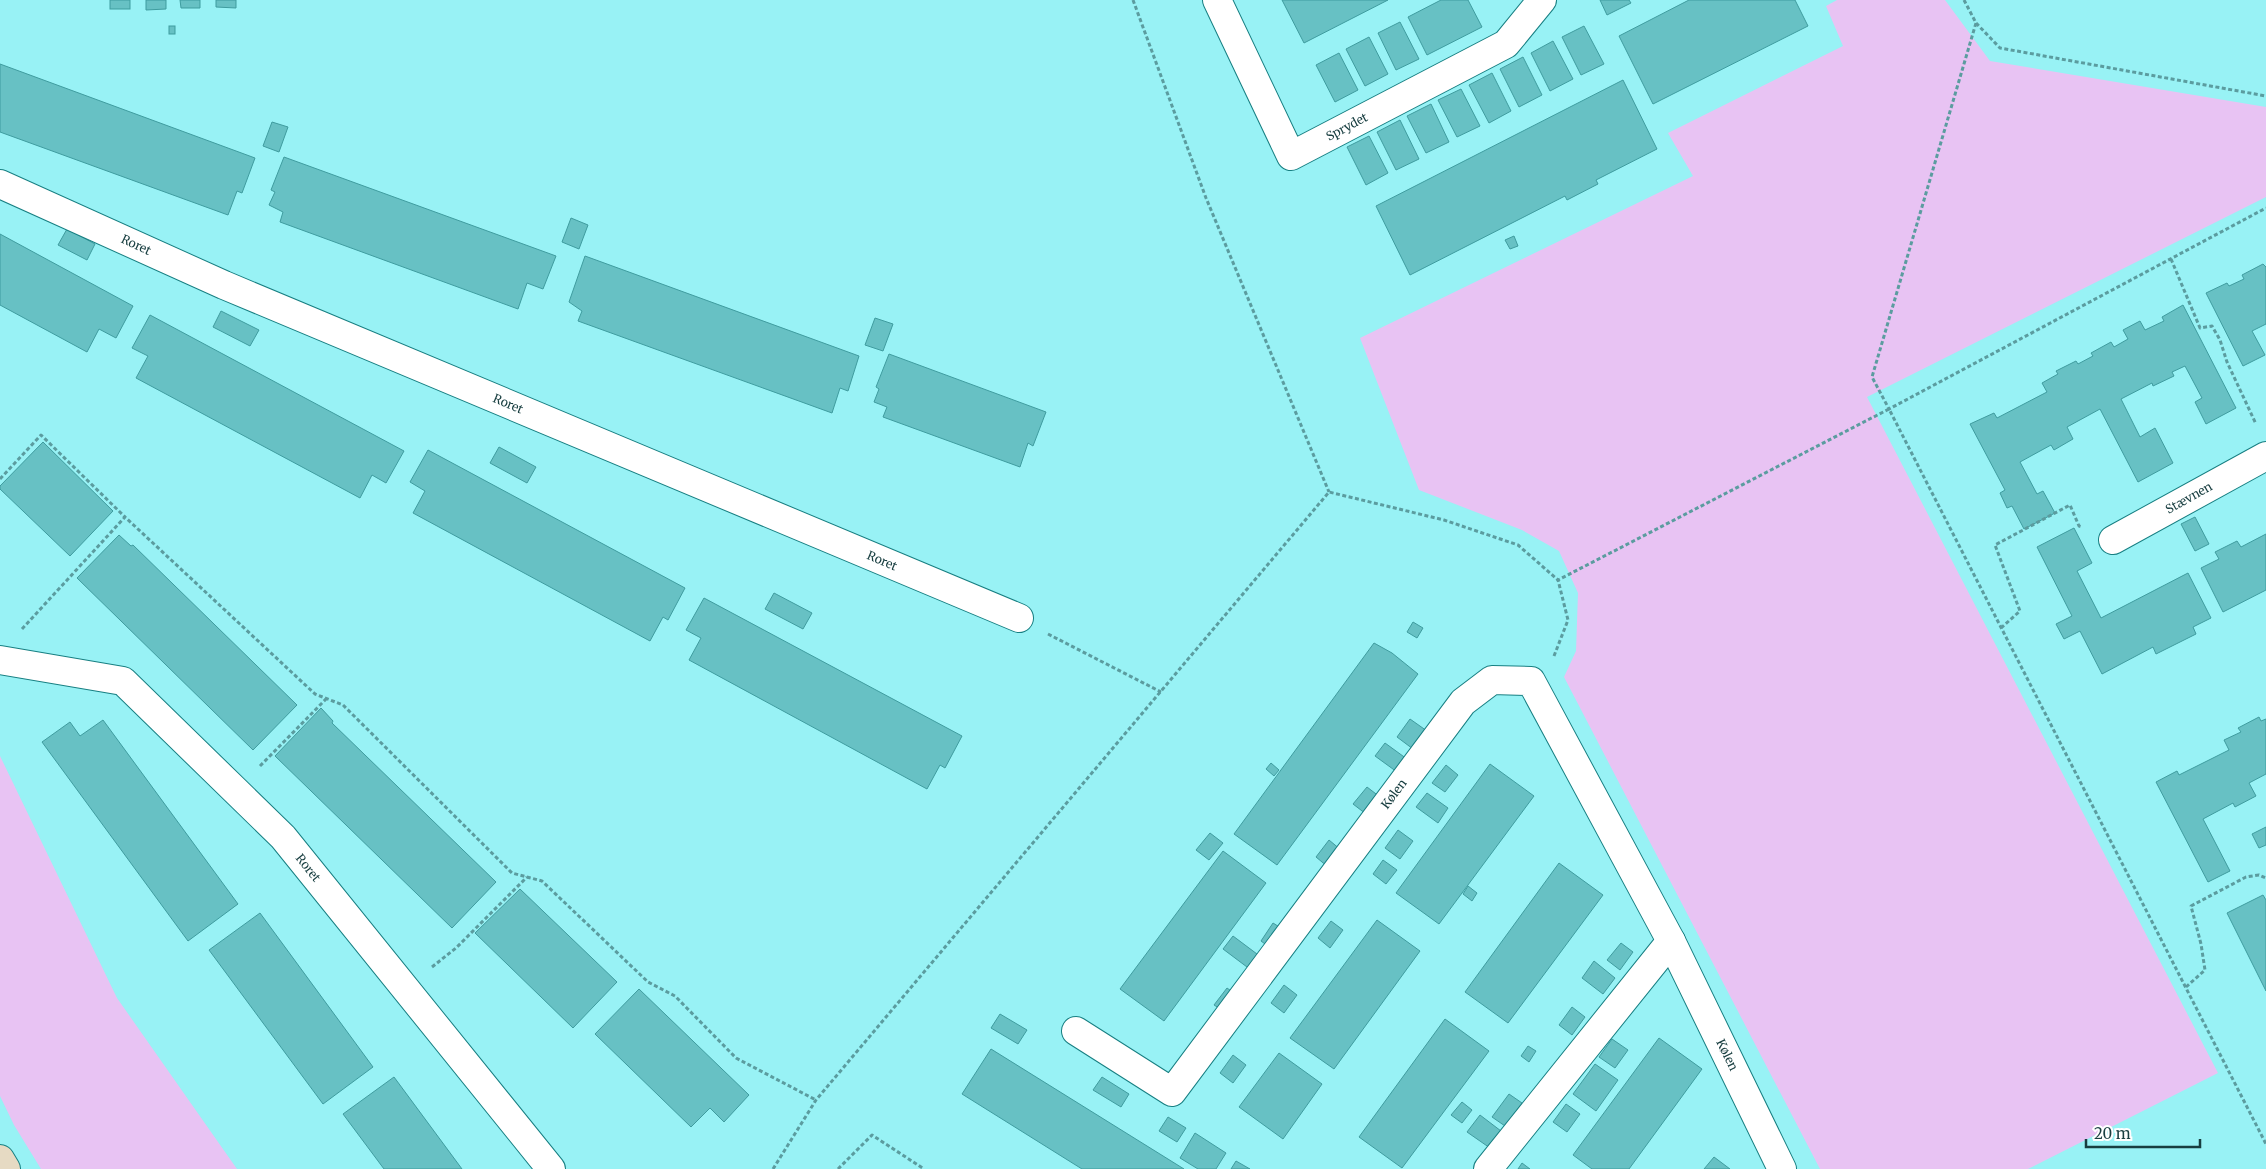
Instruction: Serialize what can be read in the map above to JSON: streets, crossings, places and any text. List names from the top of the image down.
{
  "streets": {
    "street": [
      "Sprydet",
      "Roret",
      "Stævnen",
      "Kølen"
    ]
  },
  "scale_bar": "20 m"
}
